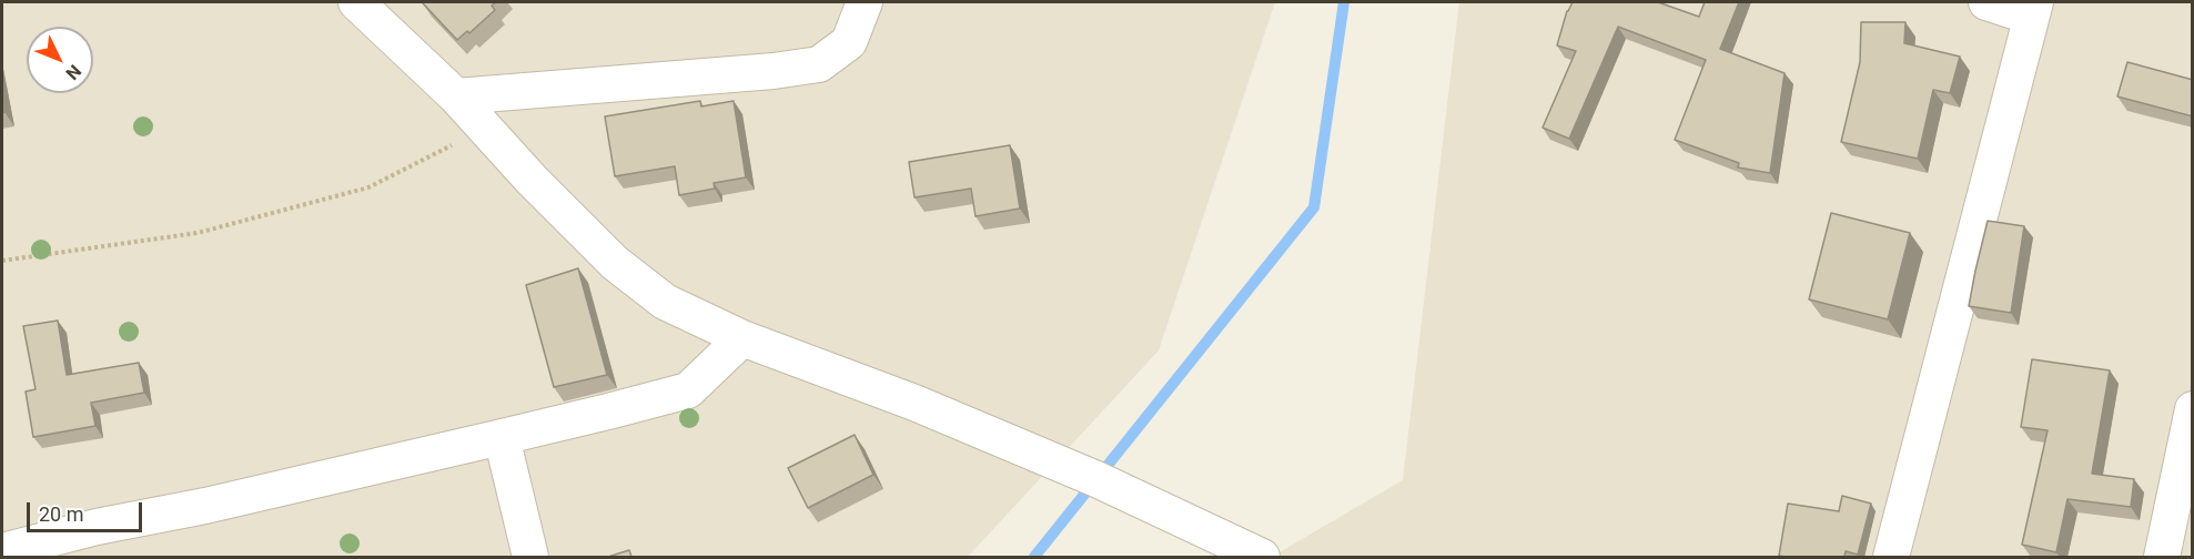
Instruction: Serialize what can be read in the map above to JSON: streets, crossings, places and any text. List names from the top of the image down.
{
  "scale_bar": "20 m",
  "north": "bottom right"
}
